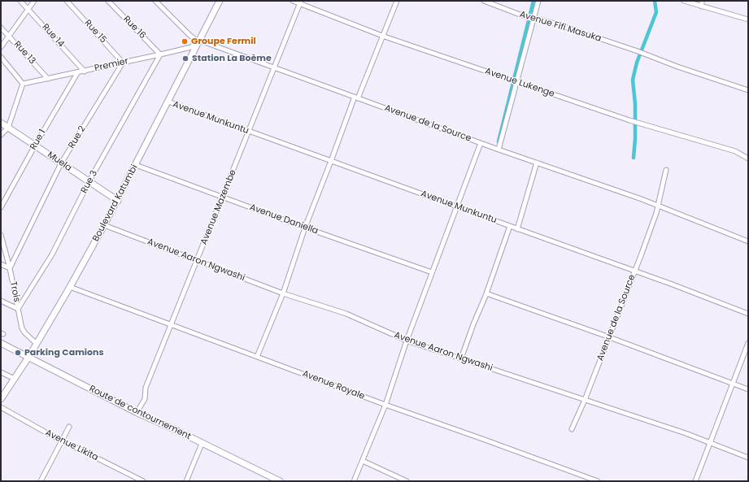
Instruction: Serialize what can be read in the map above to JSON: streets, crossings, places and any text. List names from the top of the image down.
{
  "streets": {
    "street": [
      "Avenue Fifi Masuka",
      "Rue 16",
      "Rue 15",
      "Rue 14",
      "Rue 13",
      "Premier",
      "Avenue Lukenge",
      "Avenue Munkuntu",
      "Avenue de la Source",
      "Rue 2",
      "Rue 1",
      "Muela",
      "Rue 3",
      "Boulevard Katumbi",
      "Avenue Mazembe",
      "Avenue Daniella",
      "Avenue Aaron Ngwashi",
      "Trois",
      "Avenue Royale",
      "Route de contournement",
      "Avenue Likita"
    ]
  },
  "crossings": [
    ["Rue 16", "Premier"],
    ["Rue 16", "Rue 3"],
    ["Rue 15", "Premier"],
    ["Rue 15", "Rue 2"],
    ["Rue 14", "Premier"],
    ["Rue 13", "Premier"],
    ["Premier", "Avenue de la Source"],
    ["Premier", "Rue 2"],
    ["Premier", "Rue 1"],
    ["Premier", "Rue 3"],
    ["Premier", "Boulevard Katumbi"],
    ["Avenue Lukenge", "Avenue Mazembe"],
    ["Avenue Munkuntu", "Avenue de la Source"],
    ["Avenue Munkuntu", "Boulevard Katumbi"],
    ["Avenue Munkuntu", "Avenue Mazembe"],
    ["Avenue de la Source", "Boulevard Katumbi"],
    ["Avenue de la Source", "Avenue Mazembe"],
    ["Avenue de la Source", "Avenue Aaron Ngwashi"],
    ["Rue 2", "Muela"],
    ["Rue 2", "Trois"],
    ["Rue 1", "Muela"],
    ["Muela", "Rue 3"],
    ["Muela", "Boulevard Katumbi"],
    ["Rue 3", "Trois"],
    ["Boulevard Katumbi", "Avenue Daniella"],
    ["Boulevard Katumbi", "Avenue Aaron Ngwashi"],
    ["Boulevard Katumbi", "Trois"],
    ["Boulevard Katumbi", "Avenue Royale"],
    ["Boulevard Katumbi", "Route de contournement"],
    ["Avenue Mazembe", "Avenue Daniella"],
    ["Avenue Mazembe", "Avenue Aaron Ngwashi"],
    ["Avenue Mazembe", "Avenue Royale"],
    ["Avenue Mazembe", "Route de contournement"]
  ],
  "places": ["Groupe Fermil", "Station La Boème", "Parking Camions"]
}
